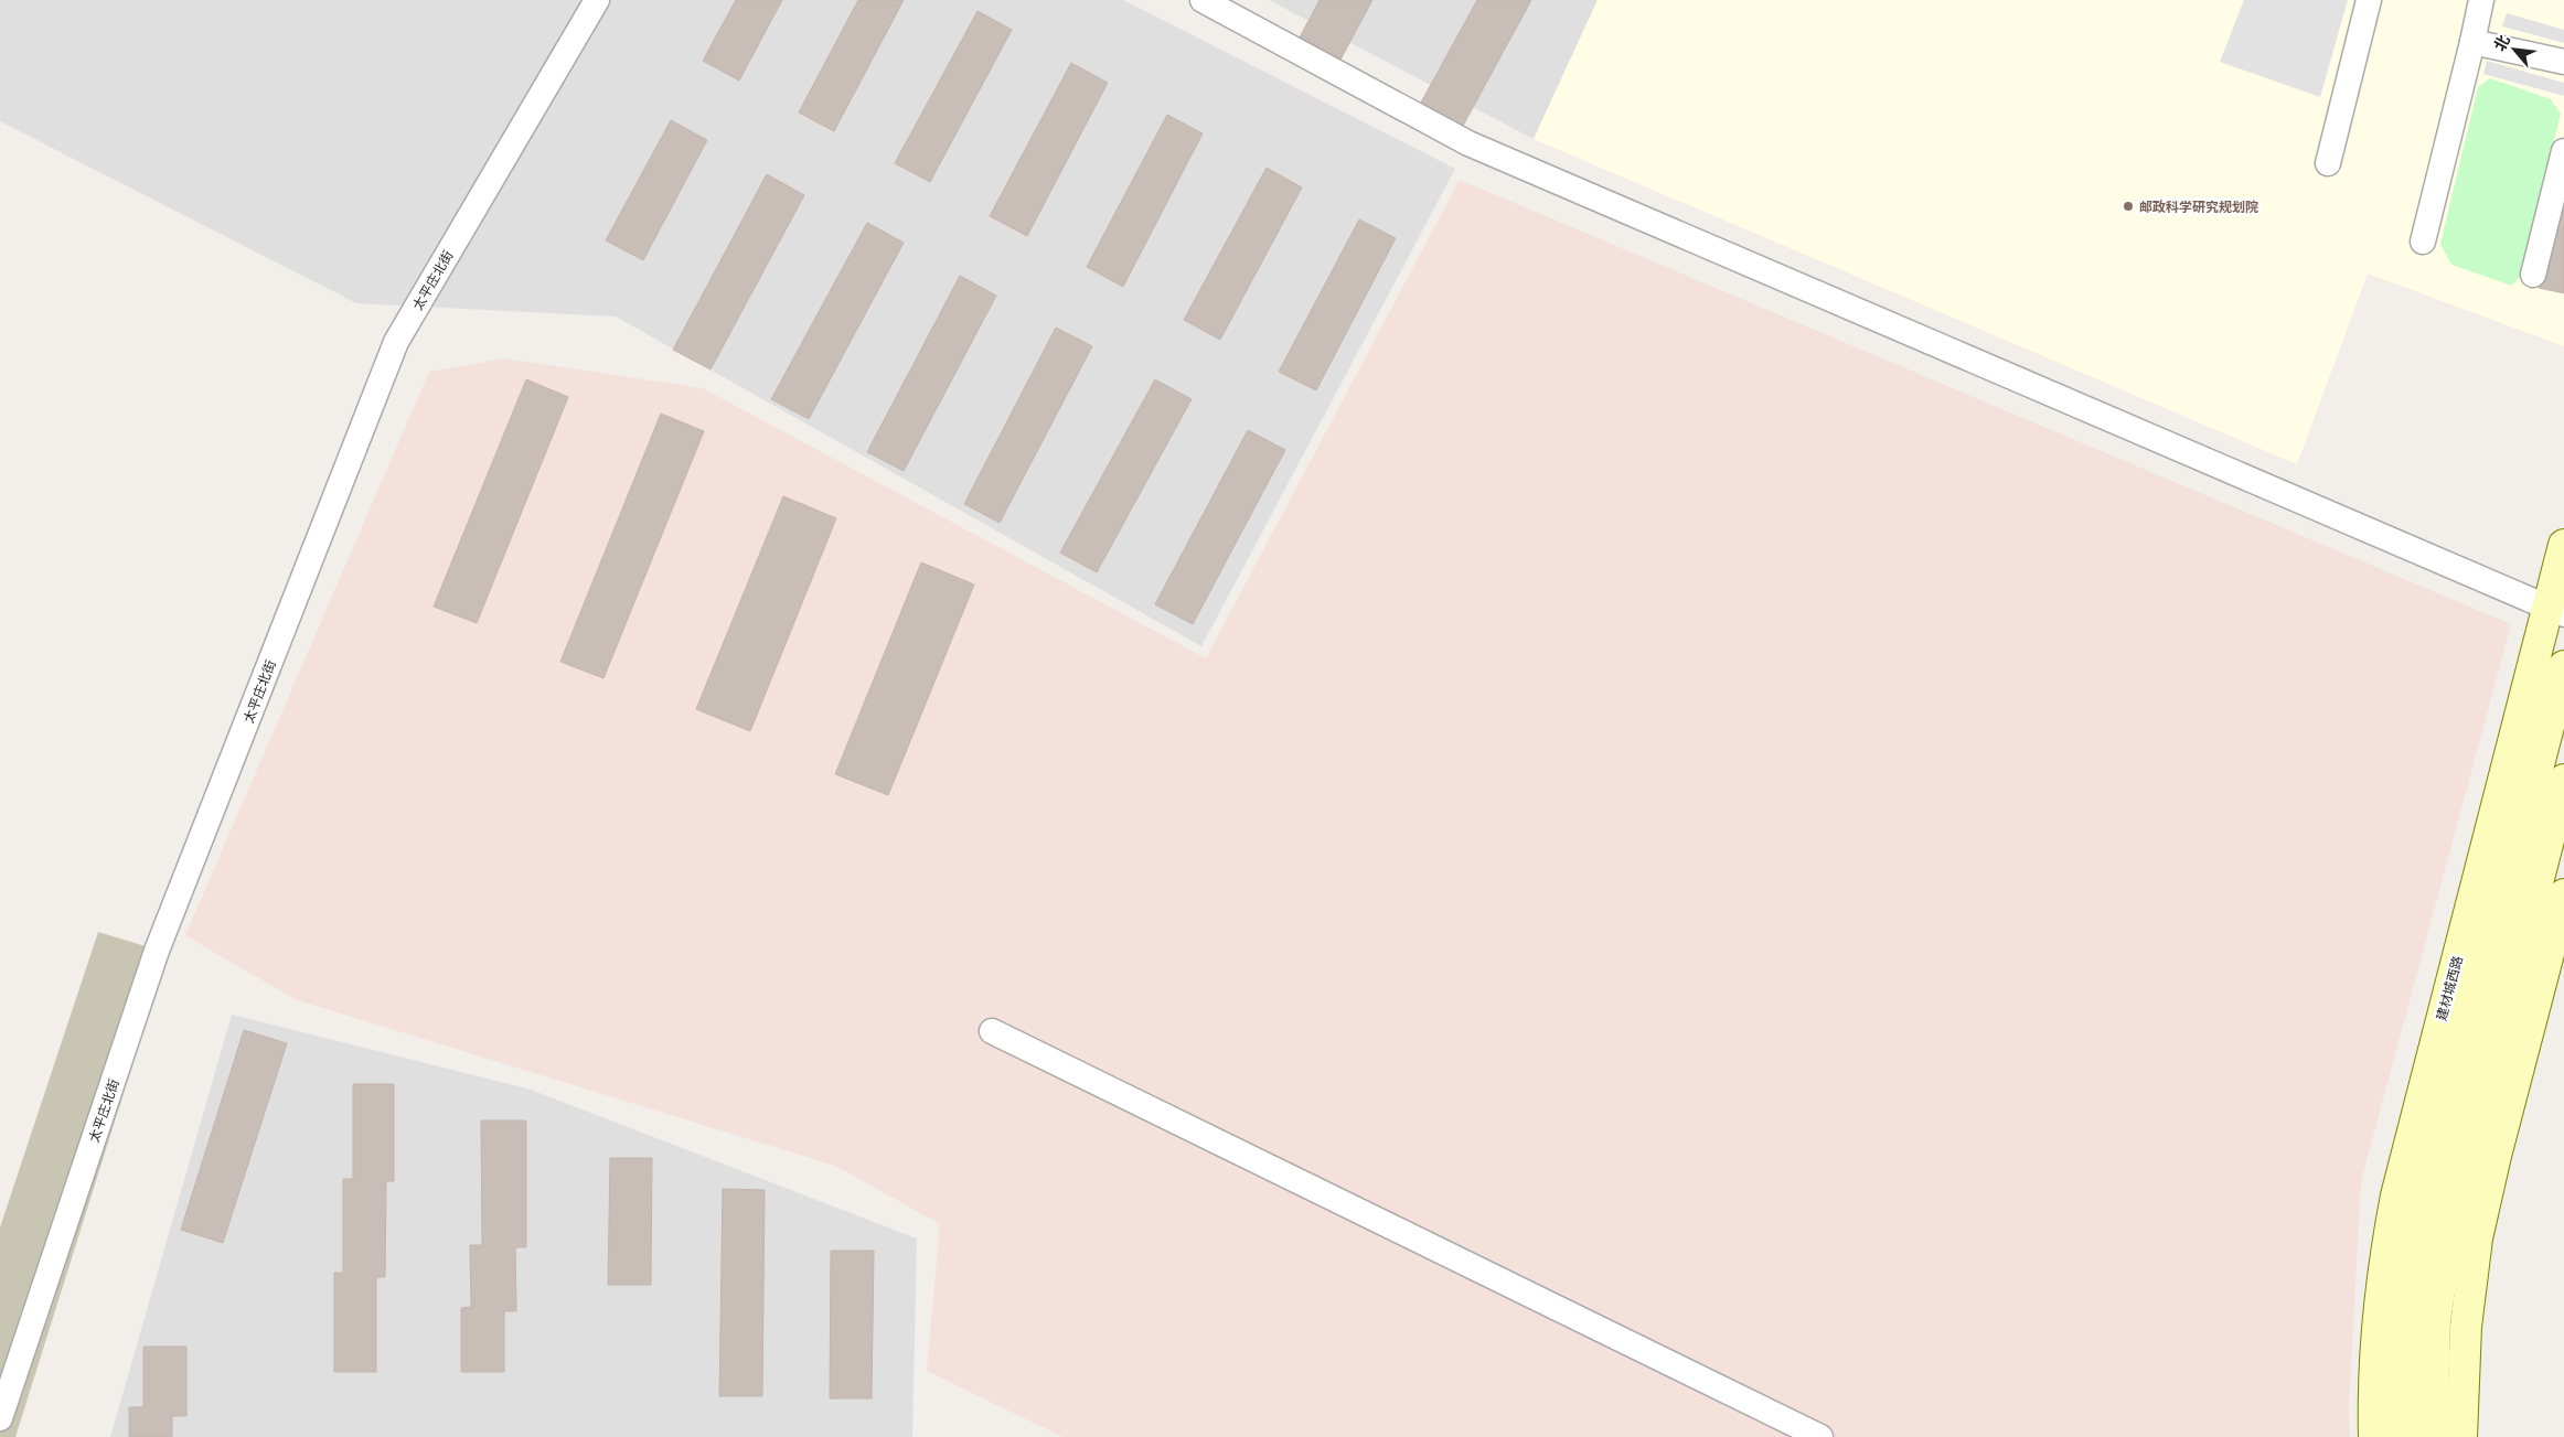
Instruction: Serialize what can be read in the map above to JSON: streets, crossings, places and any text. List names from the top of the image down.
{
  "streets": {
    "street": ["太平庄北街", "建材城西路"]
  },
  "places": ["邮政科学研究规划院"],
  "north": "top left"
}
